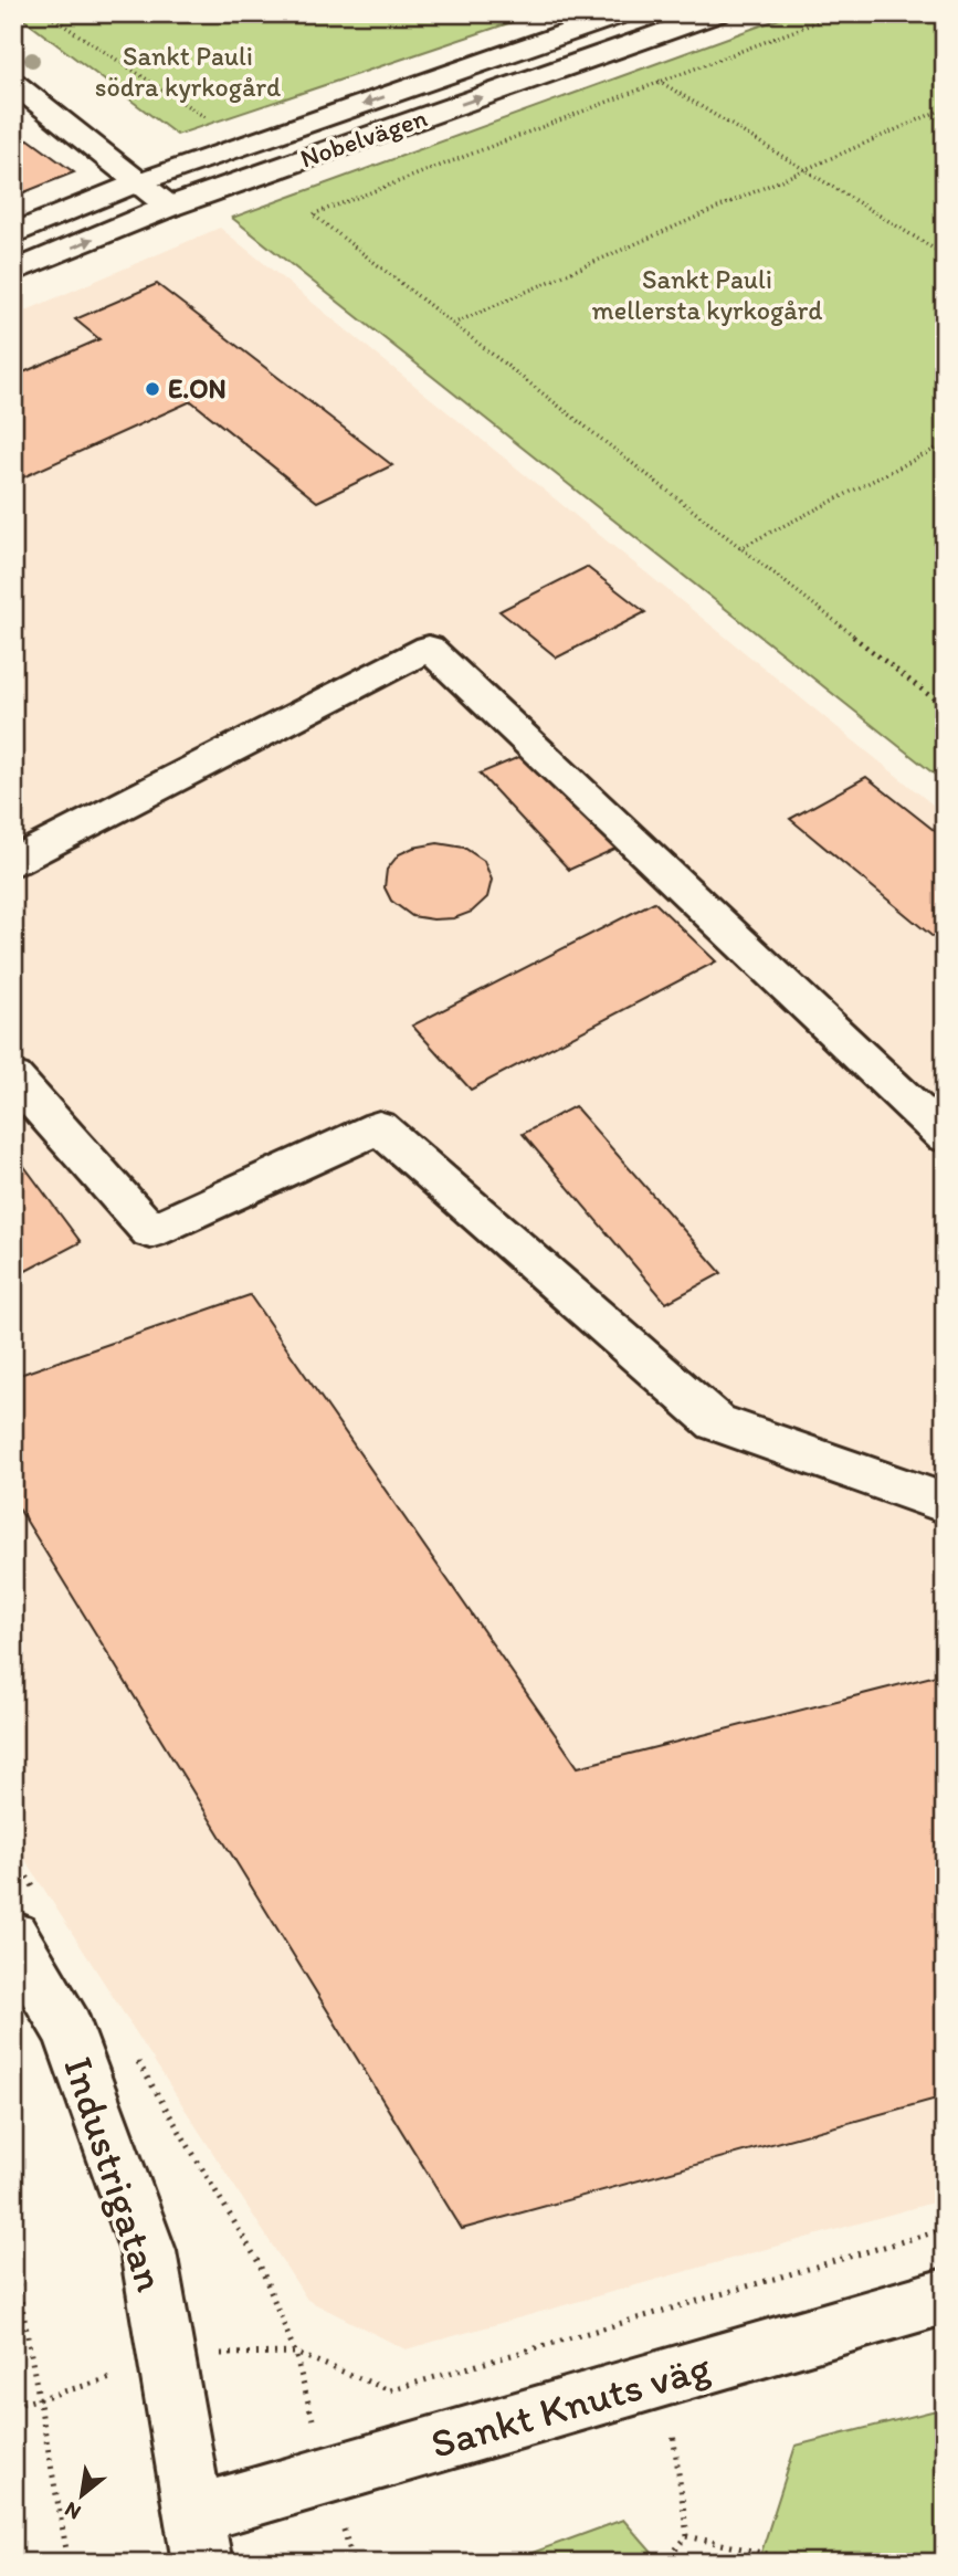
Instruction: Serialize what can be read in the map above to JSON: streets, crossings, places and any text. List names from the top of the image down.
{
  "streets": {
    "main road": ["Nobelvägen", "Industrigatan", "Sankt Knuts väg"]
  },
  "crossings": [
    ["Industrigatan", "Sankt Knuts väg"]
  ],
  "parks": ["Sankt Pauli södra kyrkogård", "Sankt Pauli mellersta kyrkogård"],
  "places": ["E.ON"],
  "north": "bottom left"
}
